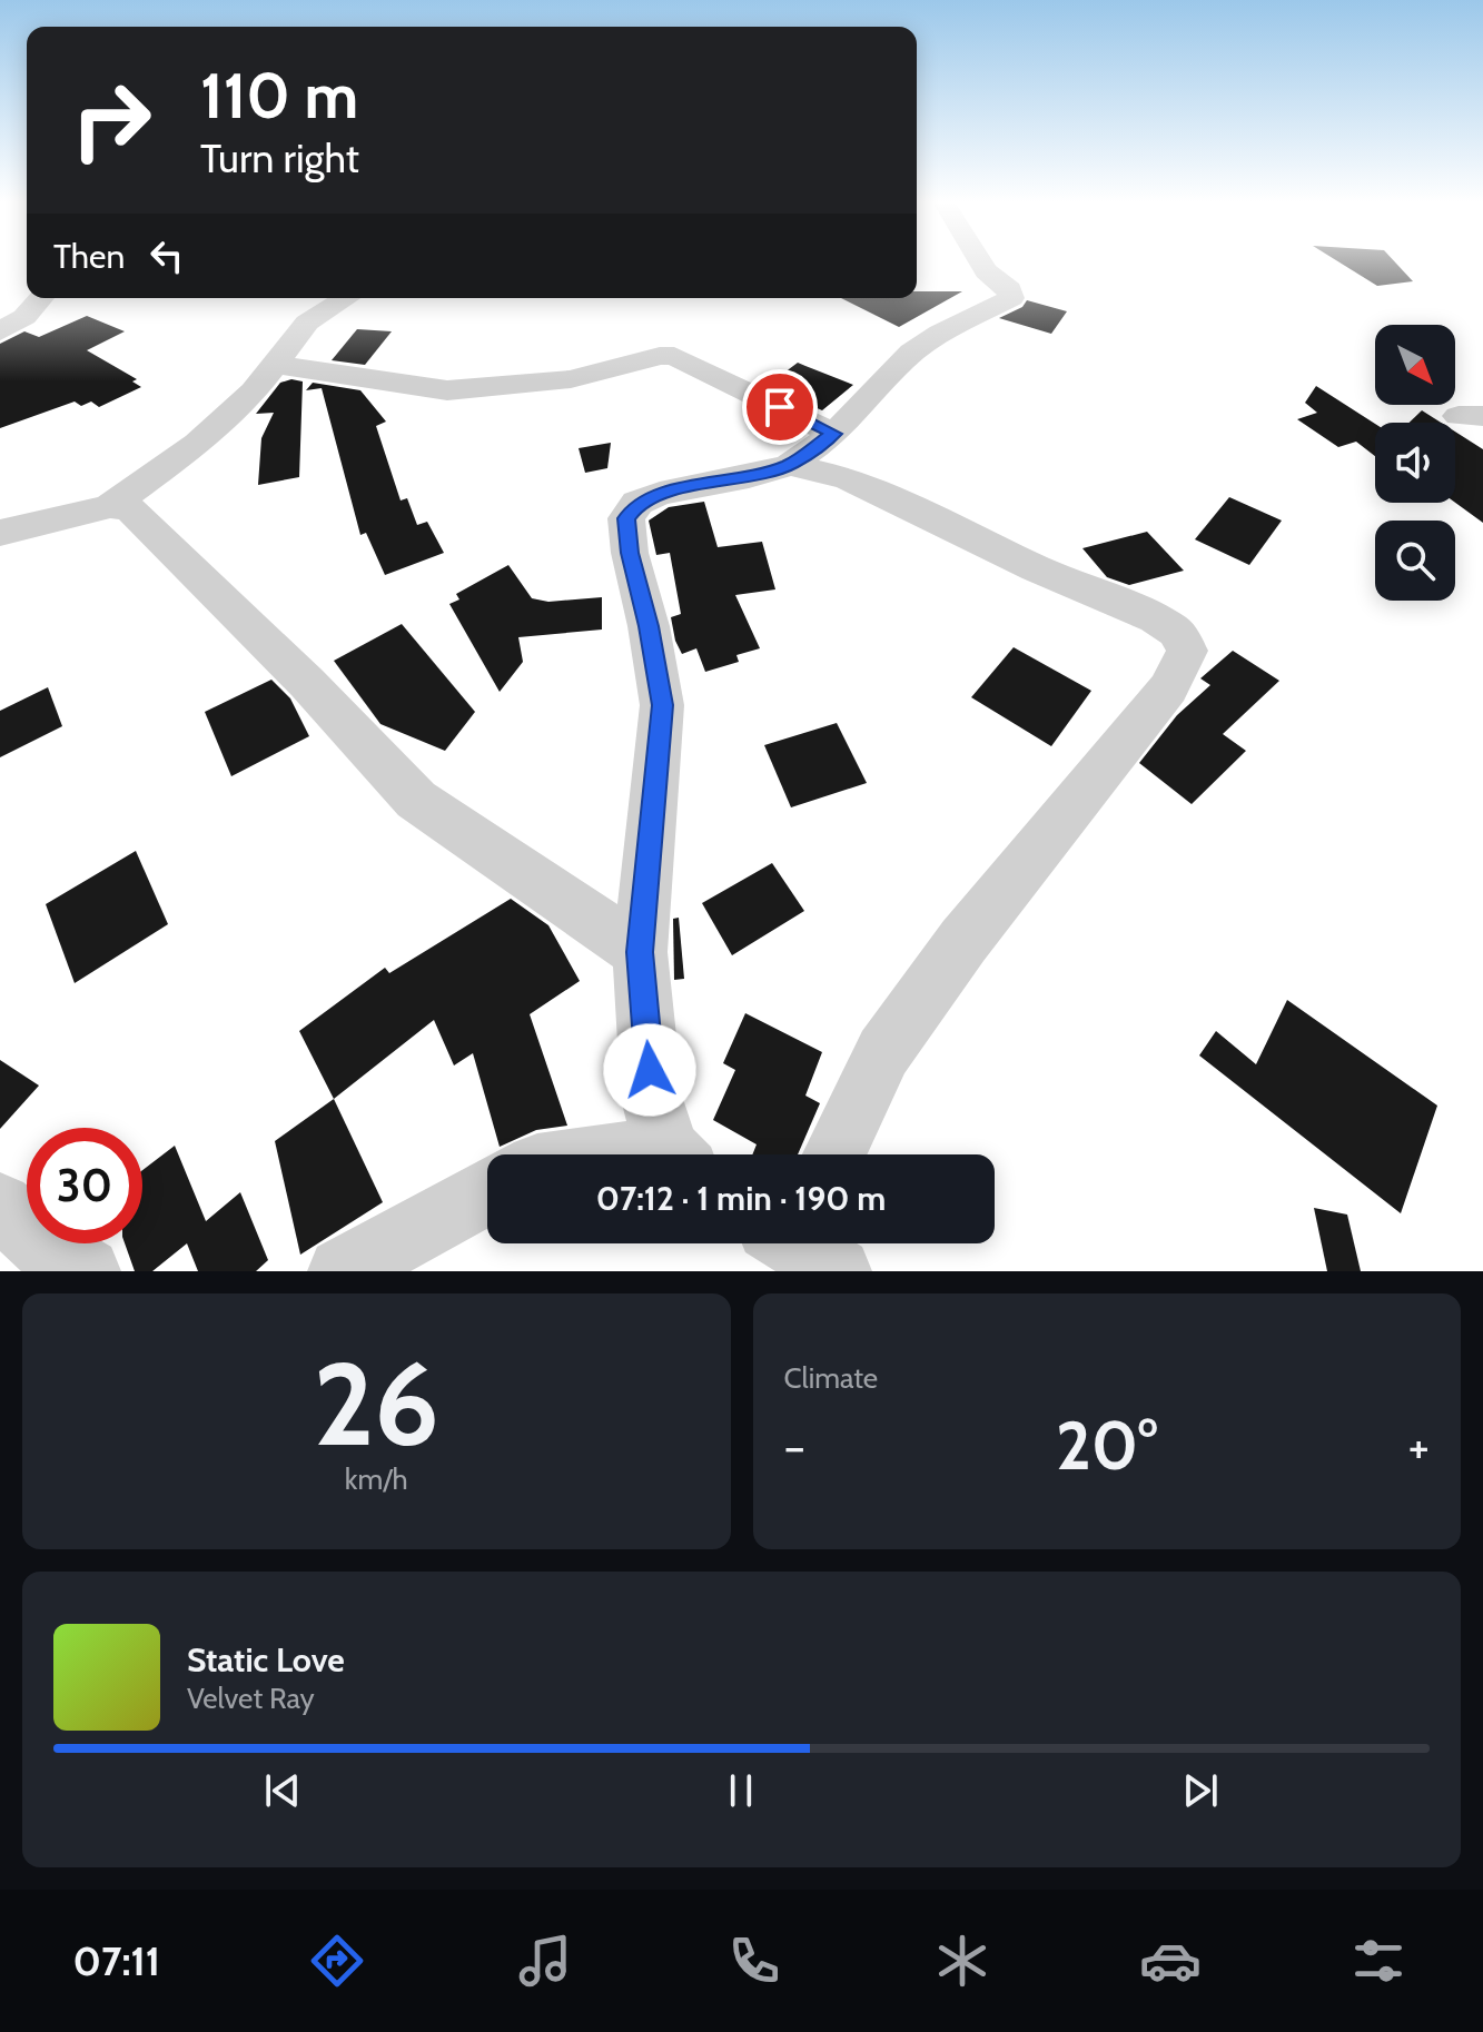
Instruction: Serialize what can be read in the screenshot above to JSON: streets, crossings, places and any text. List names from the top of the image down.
{
  "north": "bottom right",
  "page": {
    "turn": ["110 m", "Turn right"],
    "then": "Then",
    "limit": "30",
    "trip": "07:12 · 1 min · 190 m",
    "tile": [
      ["26", "km/h"],
      "Climate"
    ],
    "heat": ["−", "20°", "+"],
    "song": ["Static Love", "Velvet Ray"],
    "tabs": "07:11"
  }
}
